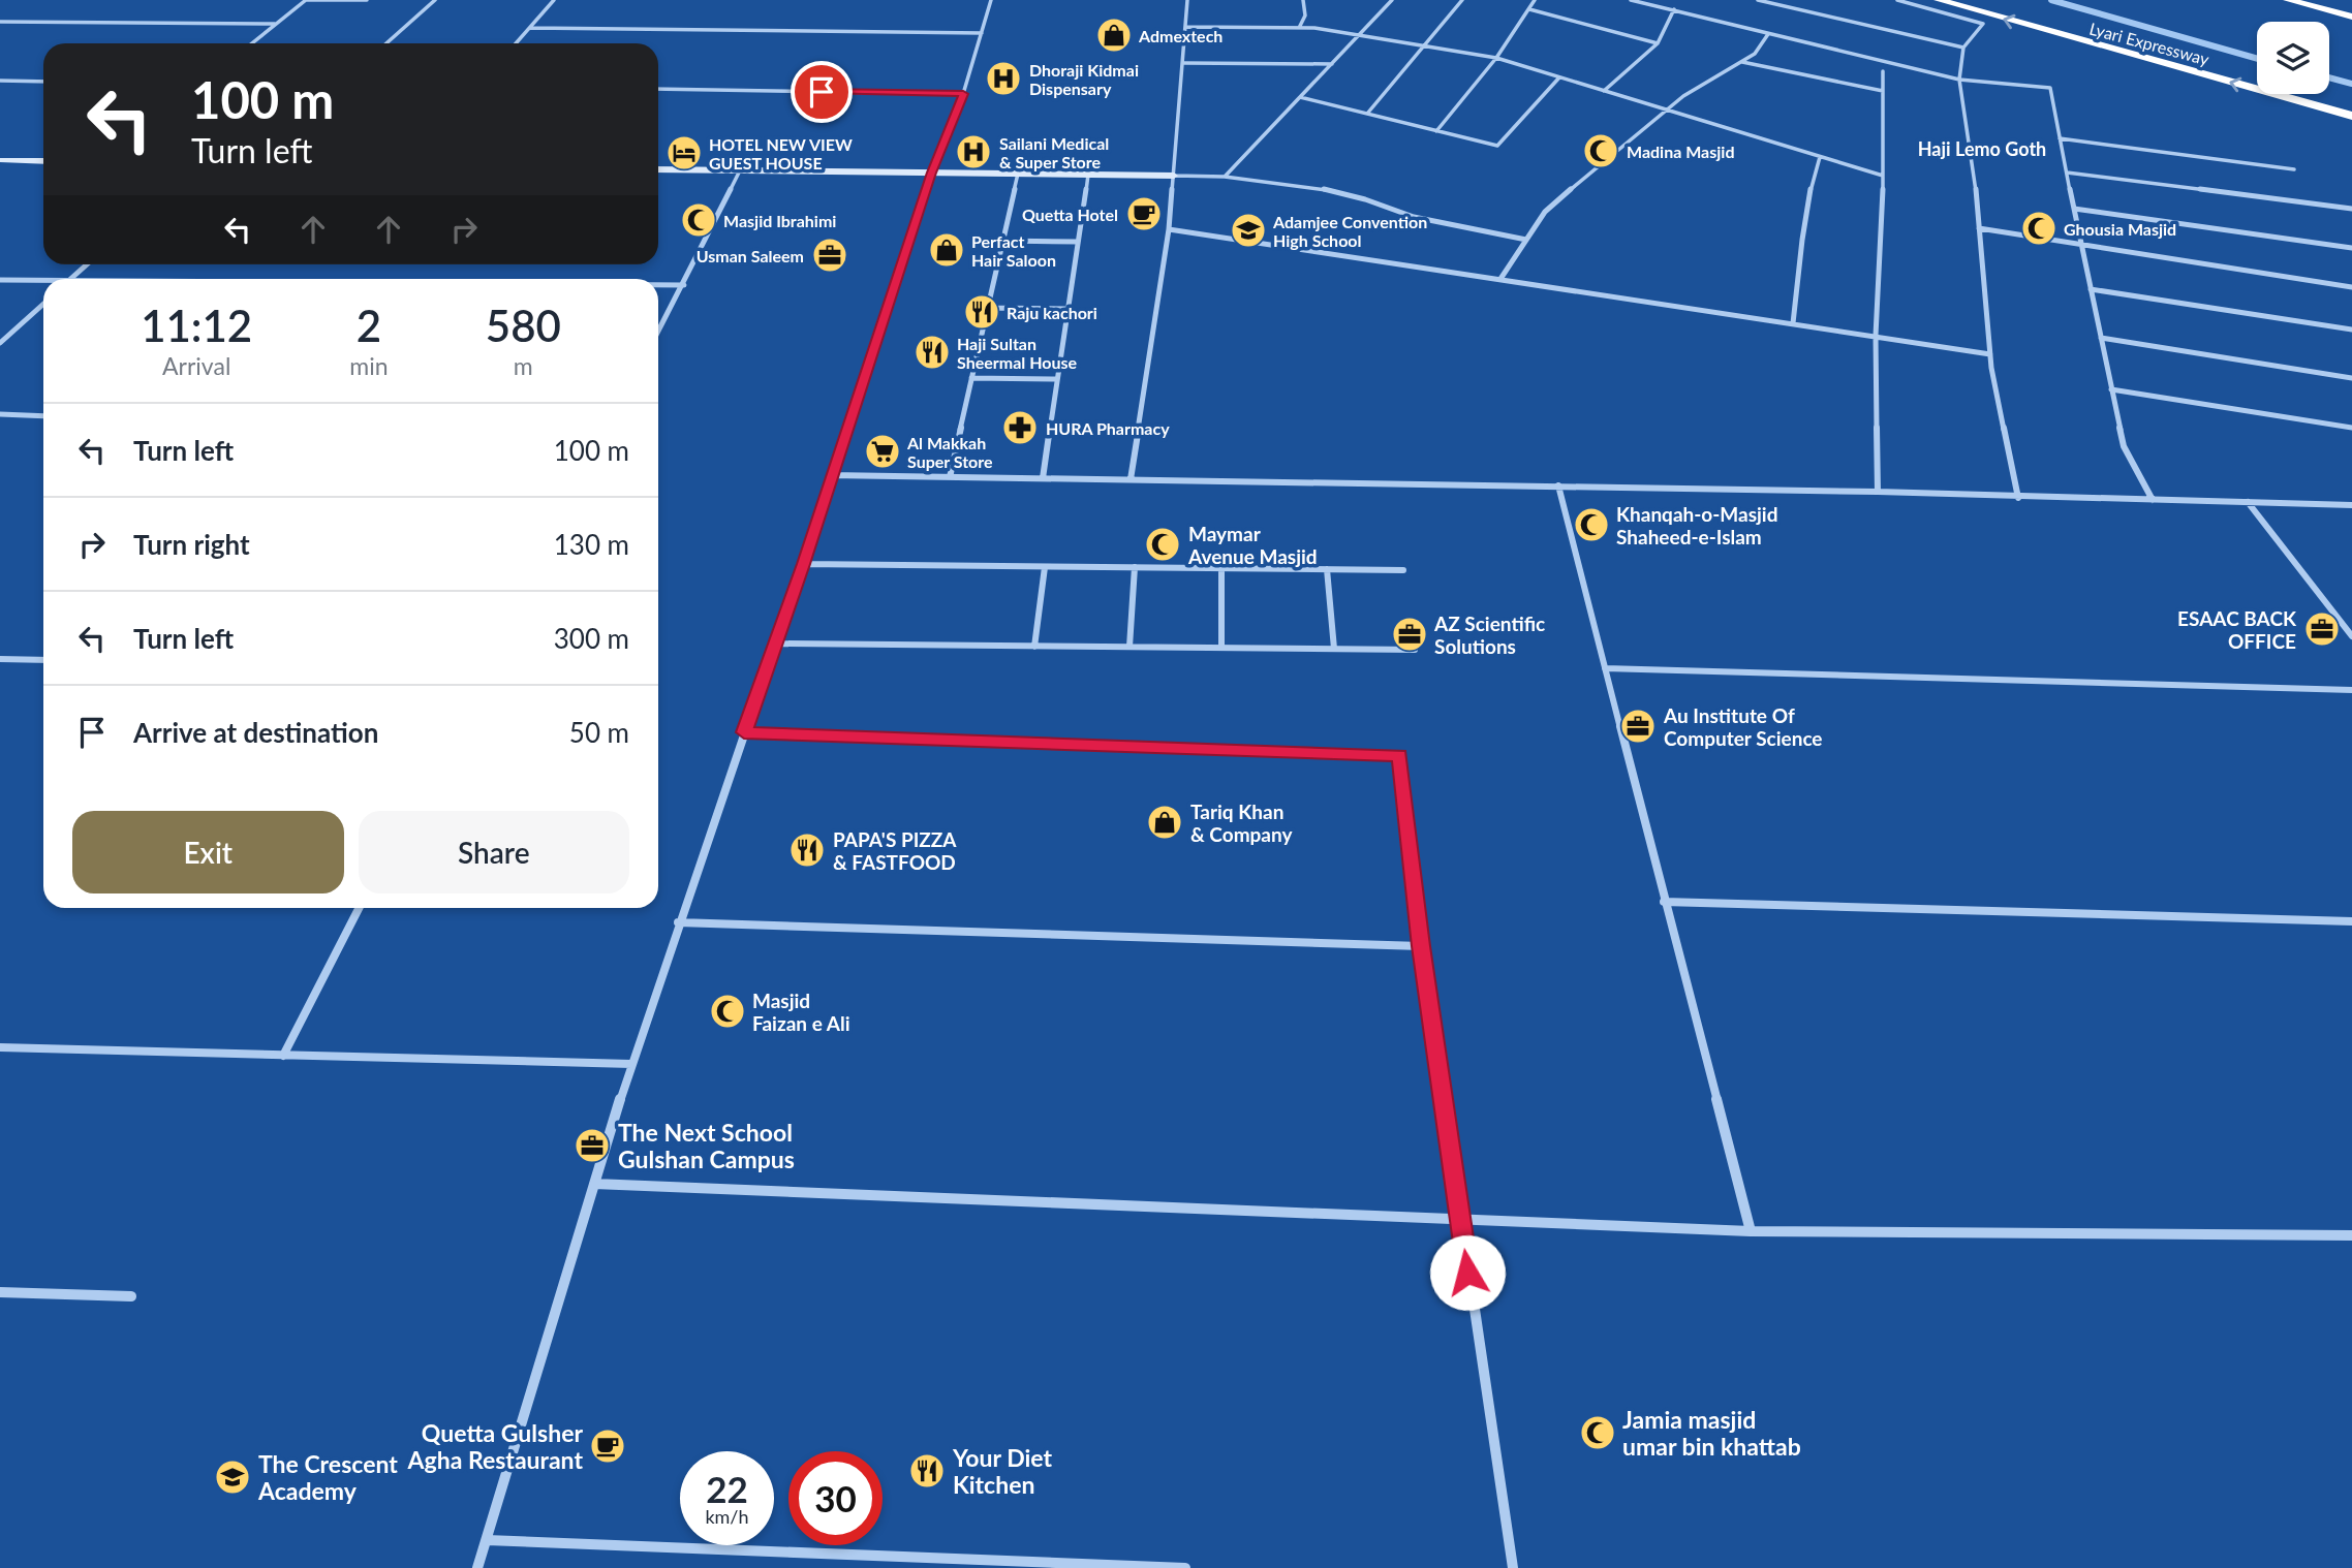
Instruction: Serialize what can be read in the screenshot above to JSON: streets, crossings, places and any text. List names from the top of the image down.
{
  "streets": {
    "highway": ["Lyari Expressway"]
  },
  "one_way": ["Lyari Expressway"],
  "districts": ["Haji Lemo Goth"],
  "places": {
    "shop": ["Admextech", "Perfact Hair Saloon", "Tariq Khan & Company"],
    "hospital": ["Dhoraji Kidmai Dispensary", "Sailani Medical & Super Store"],
    "mosque": [
      "Madina Masjid",
      "Masjid Ibrahimi",
      "Ghousia Masjid",
      "Khanqah-o-Masjid Shaheed-e-Islam",
      "Maymar Avenue Masjid",
      "Masjid Faizan e Ali",
      "Jamia masjid umar bin khattab"
    ],
    "hotel": ["HOTEL NEW VIEW GUEST HOUSE"],
    "cafe": ["Quetta Hotel", "Quetta Gulsher Agha Restaurant"],
    "school or university": ["Adamjee Convention High School", "The Crescent Academy"],
    "office": [
      "Usman Saleem",
      "ESAAC BACK OFFICE",
      "AZ Scientific Solutions",
      "Au Institute Of Computer Science",
      "The Next School Gulshan Campus"
    ],
    "restaurant": [
      "Raju kachori",
      "Haji Sultan Sheermal House",
      "PAPA'S PIZZA & FASTFOOD",
      "Your Diet Kitchen"
    ],
    "pharmacy": ["HURA Pharmacy"],
    "supermarket": ["Al Makkah Super Store"]
  },
  "page": {
    "turn": ["100 m", "Turn left"],
    "eta": [
      "11:12",
      "Arrival",
      "2",
      "min",
      "580",
      "m"
    ],
    "list": [
      {
        "name": "Turn left",
        "value": "100 m"
      },
      {
        "name": "Turn right",
        "value": "130 m"
      },
      {
        "name": "Turn left",
        "value": "300 m"
      },
      {
        "name": "Arrive at destination",
        "value": "50 m"
      }
    ],
    "buttons": ["Exit", "Share"],
    "speed": "22 km/h",
    "limit": "30"
  }
}
